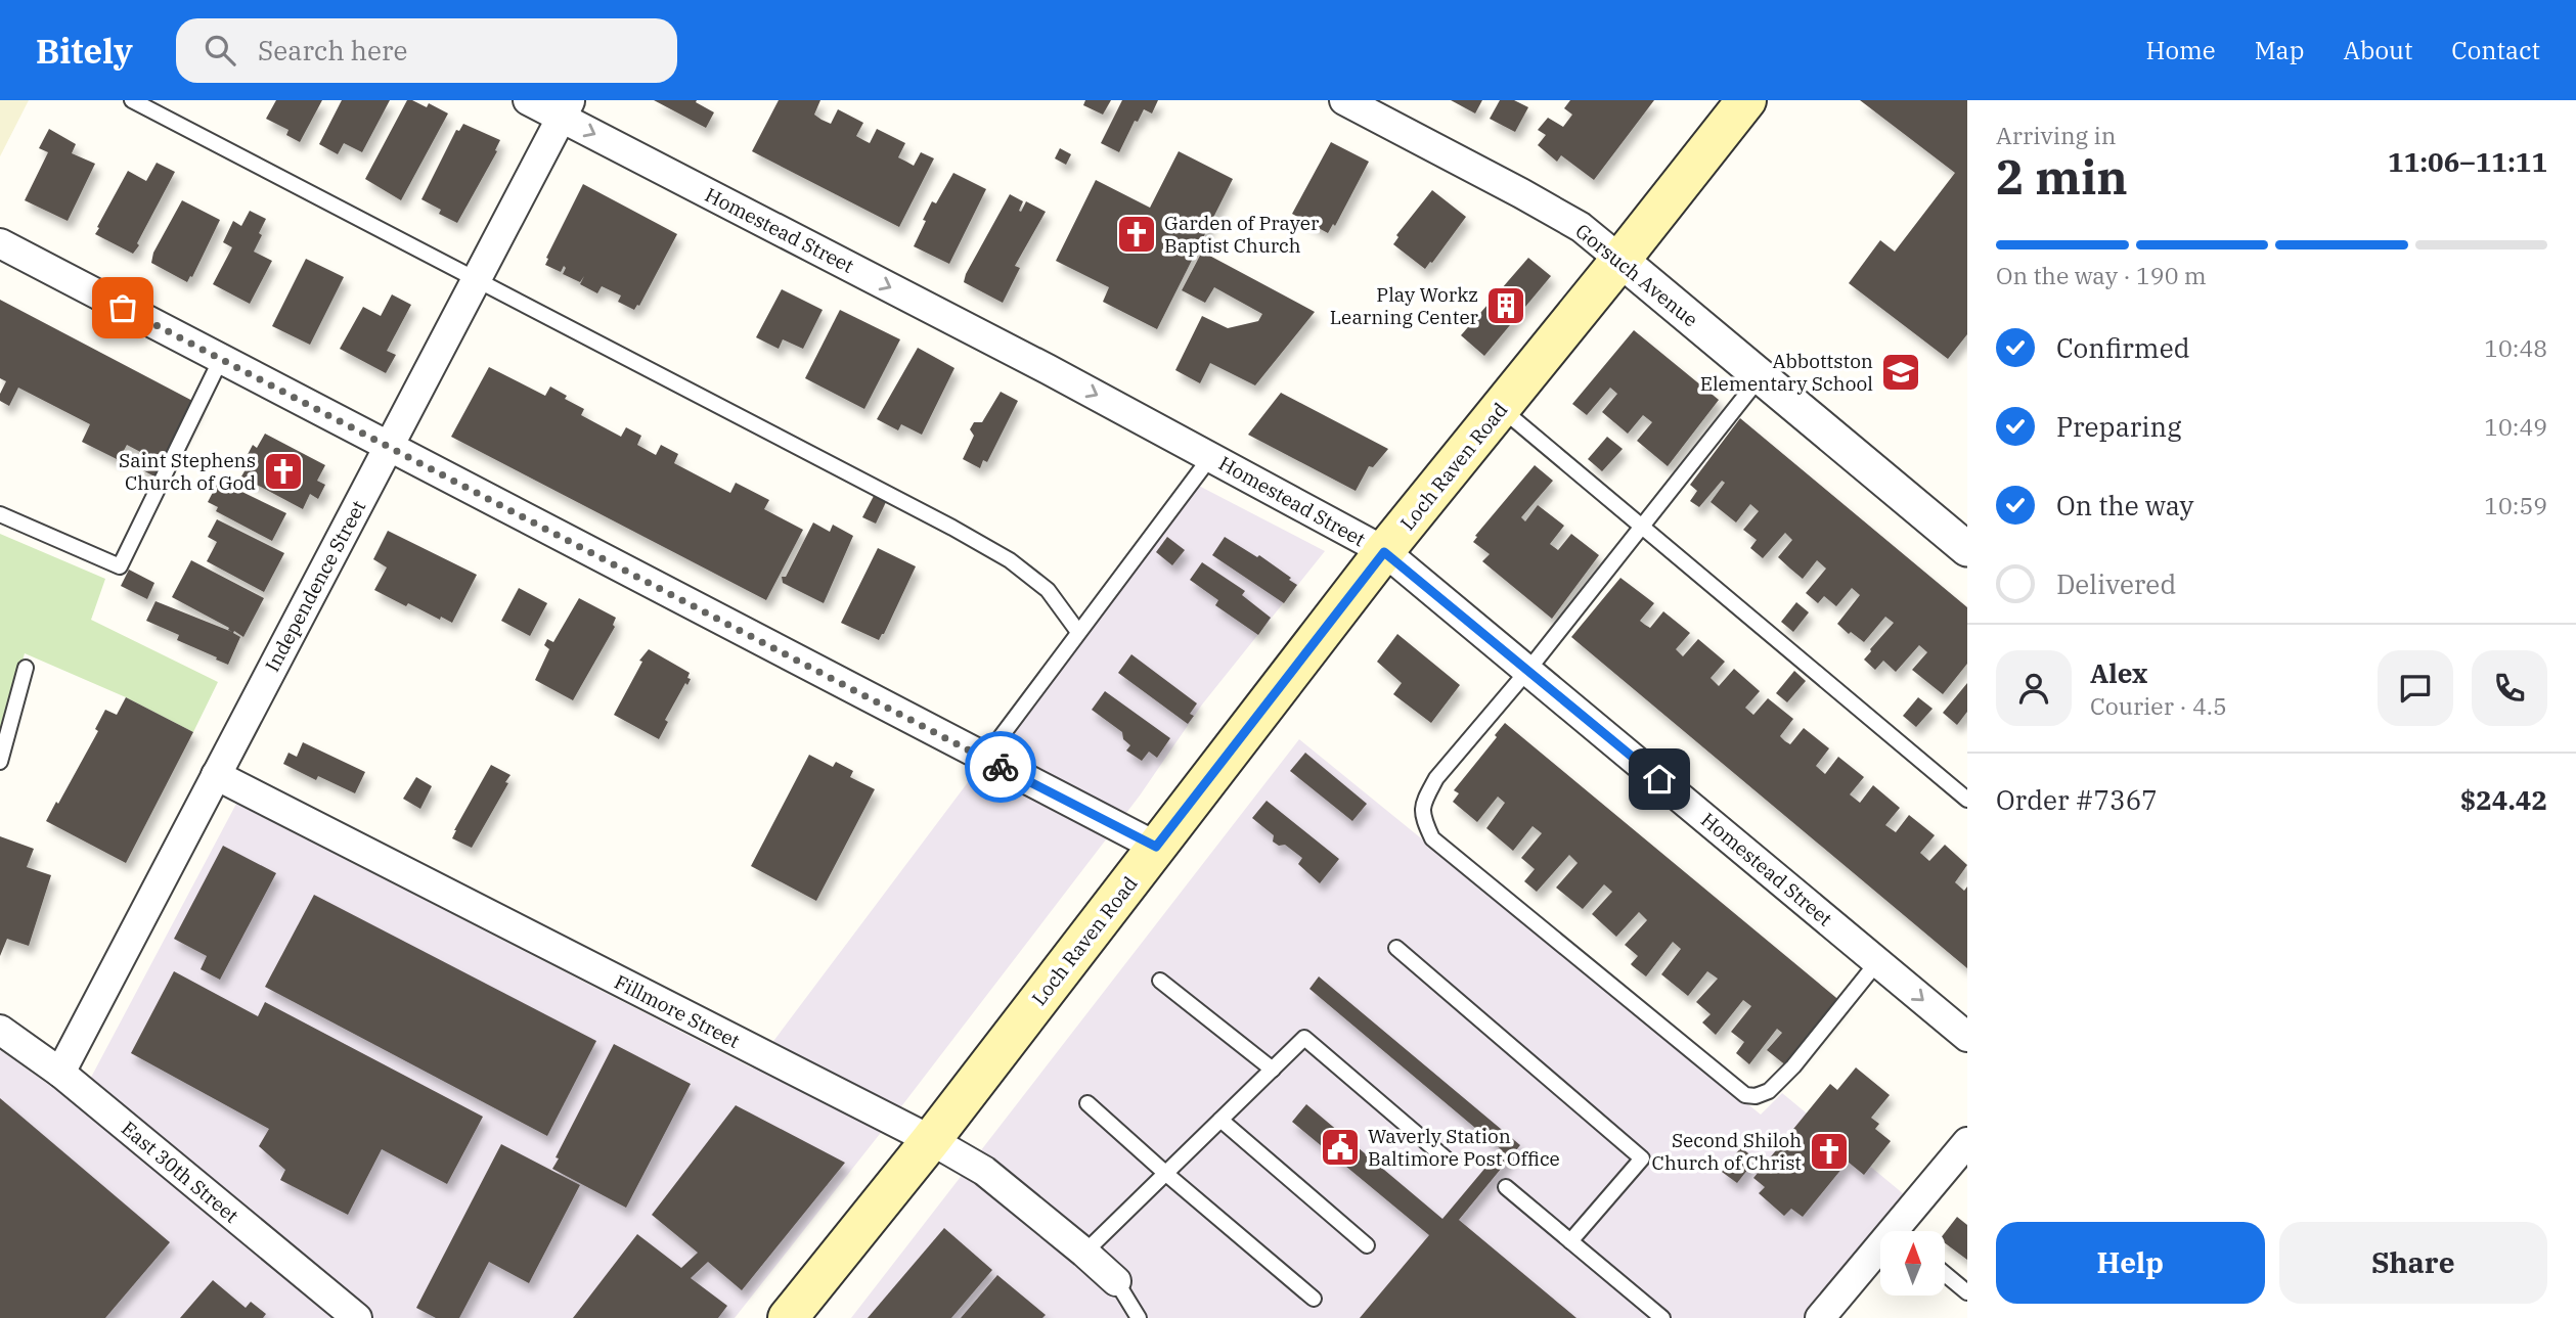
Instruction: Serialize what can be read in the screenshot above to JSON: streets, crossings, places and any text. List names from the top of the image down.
{
  "streets": {
    "main road": ["Loch Raven Road"],
    "street": [
      "Homestead Street",
      "Gorsuch Avenue",
      "Independence Street",
      "Fillmore Street",
      "East 30th Street"
    ]
  },
  "crossings": [
    ["Homestead Street", "Loch Raven Road"],
    ["Homestead Street", "Independence Street"],
    ["Gorsuch Avenue", "Loch Raven Road"],
    ["Loch Raven Road", "Fillmore Street"],
    ["Independence Street", "Fillmore Street"],
    ["Independence Street", "East 30th Street"]
  ],
  "one_way": ["Homestead Street"],
  "places": {
    "church": ["Garden of Prayer Baptist Church", "Saint Stephens Church of God", "Second Shiloh Church of Christ"],
    "building": ["Play Workz Learning Center"],
    "school or university": ["Abbottston Elementary School"],
    "public building": ["Waverly Station Baltimore Post Office"]
  },
  "north": "top",
  "page": {
    "header": "Bitely",
    "search": "Search here",
    "nav": [
      "Home",
      "Map",
      "About",
      "Contact"
    ],
    "heading": ["2 min", "Arriving in", "11:06–11:11"],
    "panel": [
      "Alex",
      "Courier · 4.5",
      "Order #7367",
      "$24.42"
    ],
    "bar": "On the way · 190 m",
    "list": [
      ["Confirmed", "10:48"],
      ["Preparing", "10:49"],
      ["On the way", "10:59"],
      "Delivered"
    ],
    "buttons": ["Help", "Share"]
  }
}
